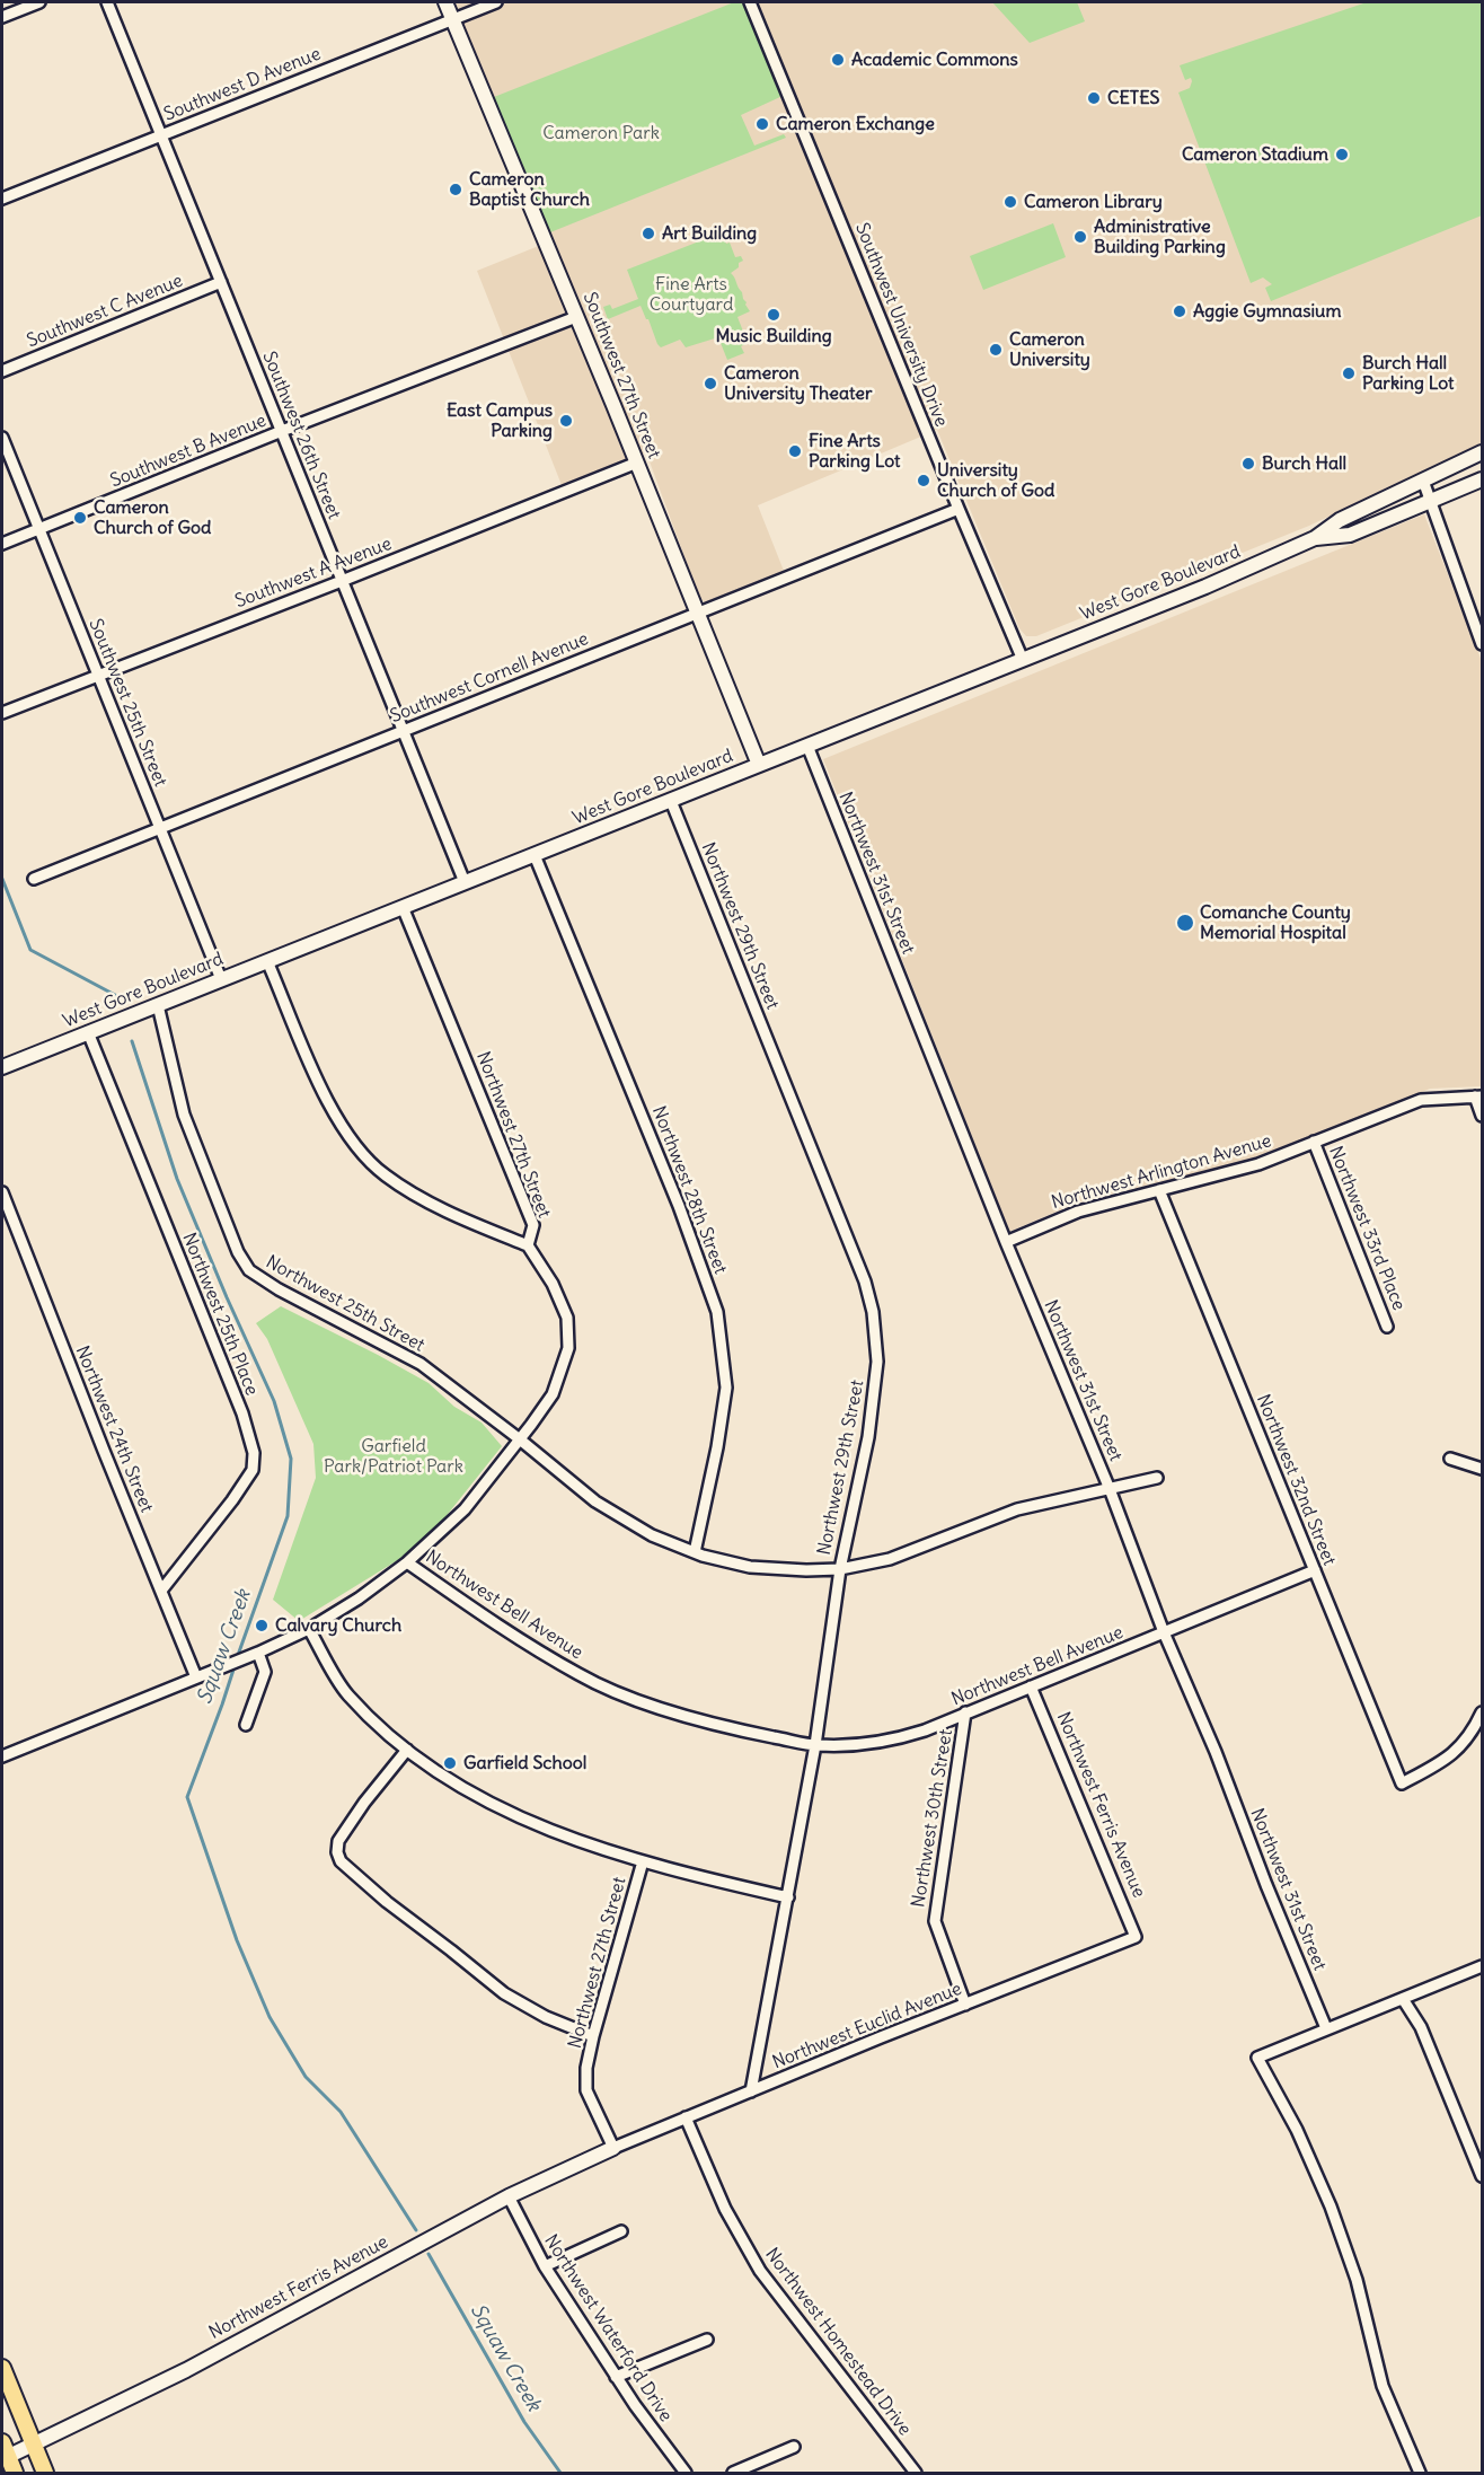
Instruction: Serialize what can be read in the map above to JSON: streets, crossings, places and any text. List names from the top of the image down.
{
  "streets": {
    "main road": ["Southwest 27th Street", "West Gore Boulevard", "Northwest Ferris Avenue"],
    "street": [
      "Southwest D Avenue",
      "Southwest C Avenue",
      "Southwest University Drive",
      "Southwest 26th Street",
      "Southwest B Avenue",
      "Southwest A Avenue",
      "Southwest Cornell Avenue",
      "Southwest 25th Street",
      "Northwest 31st Street",
      "Northwest 29th Street",
      "Northwest 27th Street",
      "Northwest Arlington Avenue",
      "Northwest 28th Street",
      "Northwest 33rd Place",
      "Northwest 25th Street",
      "Northwest 25th Place",
      "Northwest 24th Street",
      "Northwest 32nd Street",
      "Northwest Bell Avenue",
      "Northwest 30th Street",
      "Northwest Euclid Avenue",
      "Northwest Waterford Drive",
      "Northwest Homestead Drive"
    ]
  },
  "crossings": [
    ["Southwest D Avenue", "Southwest 27th Street"],
    ["Southwest D Avenue", "Southwest 26th Street"],
    ["Southwest C Avenue", "Southwest 26th Street"],
    ["Southwest University Drive", "West Gore Boulevard"],
    ["Southwest University Drive", "Southwest Cornell Avenue"],
    ["Southwest 27th Street", "Southwest B Avenue"],
    ["Southwest 27th Street", "Southwest A Avenue"],
    ["Southwest 27th Street", "West Gore Boulevard"],
    ["Southwest 27th Street", "Southwest Cornell Avenue"],
    ["Southwest 26th Street", "Southwest B Avenue"],
    ["Southwest 26th Street", "Southwest A Avenue"],
    ["Southwest 26th Street", "West Gore Boulevard"],
    ["Southwest 26th Street", "Southwest Cornell Avenue"],
    ["Southwest B Avenue", "Southwest 25th Street"],
    ["Southwest A Avenue", "Southwest 25th Street"],
    ["West Gore Boulevard", "Southwest 25th Street"],
    ["West Gore Boulevard", "Northwest 31st Street"],
    ["West Gore Boulevard", "Northwest 29th Street"],
    ["West Gore Boulevard", "Northwest 27th Street"],
    ["West Gore Boulevard", "Northwest 28th Street"],
    ["West Gore Boulevard", "Northwest 25th Street"],
    ["West Gore Boulevard", "Northwest 25th Place"],
    ["Southwest Cornell Avenue", "Southwest 25th Street"],
    ["Northwest 31st Street", "Northwest Arlington Avenue"],
    ["Northwest 31st Street", "Northwest Bell Avenue"],
    ["Northwest 29th Street", "Northwest Bell Avenue"],
    ["Northwest 29th Street", "Northwest Euclid Avenue"],
    ["Northwest 27th Street", "Northwest 25th Street"],
    ["Northwest 27th Street", "Northwest Bell Avenue"],
    ["Northwest 27th Street", "Northwest Ferris Avenue"],
    ["Northwest 27th Street", "Northwest Euclid Avenue"],
    ["Northwest Arlington Avenue", "Northwest 33rd Place"],
    ["Northwest Arlington Avenue", "Northwest 32nd Street"],
    ["Northwest 25th Place", "Northwest 24th Street"],
    ["Northwest 24th Street", "Northwest Bell Avenue"],
    ["Northwest 32nd Street", "Northwest Bell Avenue"],
    ["Northwest Bell Avenue", "Northwest Ferris Avenue"],
    ["Northwest Bell Avenue", "Northwest 30th Street"],
    ["Northwest Ferris Avenue", "Northwest Euclid Avenue"],
    ["Northwest Ferris Avenue", "Northwest Waterford Drive"],
    ["Northwest 30th Street", "Northwest Euclid Avenue"],
    ["Northwest Euclid Avenue", "Northwest Homestead Drive"]
  ],
  "water": ["Squaw Creek"],
  "parks": ["Cameron Park", "Fine Arts Courtyard", "Garfield Park/Patriot Park"],
  "places": [
    "Academic Commons",
    "CETES",
    "Cameron Exchange",
    "Cameron Stadium",
    "Cameron Baptist Church",
    "Cameron Library",
    "Art Building",
    "Administrative Building Parking",
    "Aggie Gymnasium",
    "Music Building",
    "Cameron University",
    "Burch Hall Parking Lot",
    "Cameron University Theater",
    "East Campus Parking",
    "Fine Arts Parking Lot",
    "Burch Hall",
    "University Church of God",
    "Cameron Church of God",
    "Comanche County Memorial Hospital",
    "Calvary Church",
    "Garfield School"
  ]
}
